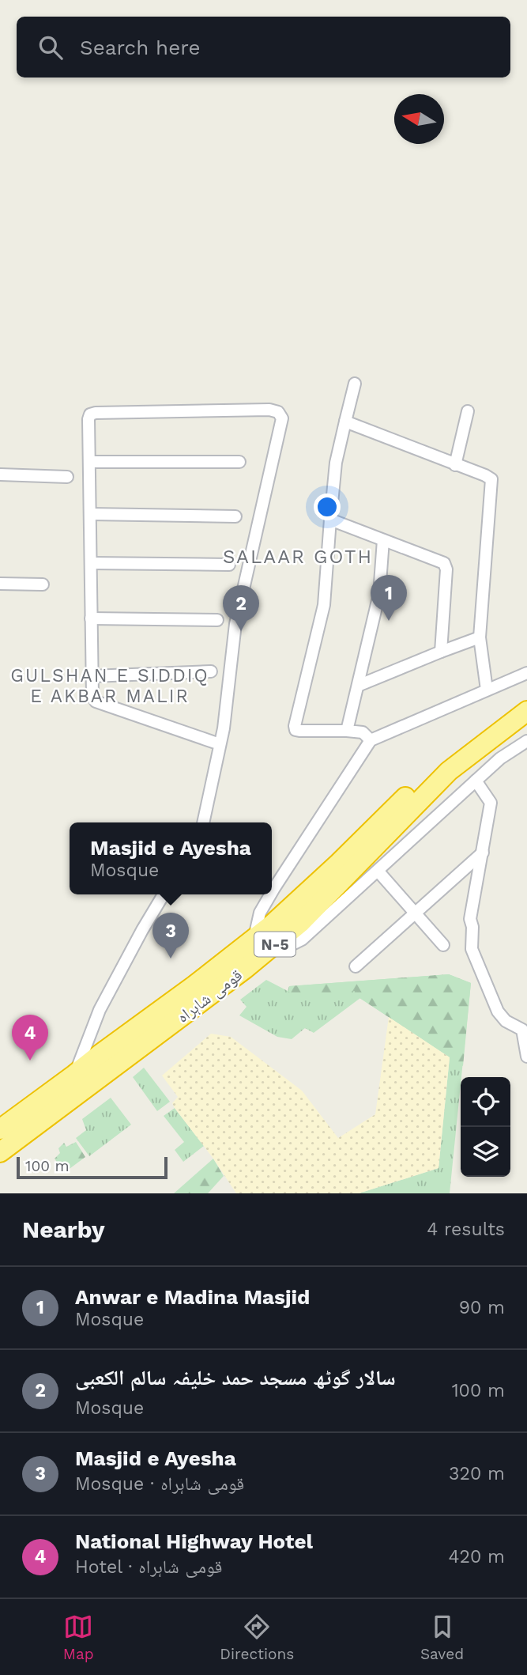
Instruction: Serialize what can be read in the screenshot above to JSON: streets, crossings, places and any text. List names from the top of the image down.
{
  "streets": {
    "highway": ["N-5", "قومی شاہراہ"]
  },
  "districts": ["SALAAR GOTH", "GULSHAN E SIDDIQ E AKBAR MALIR"],
  "scale_bar": "100 m",
  "north": "left",
  "page": {
    "search": "Search here",
    "pins": [
      "1",
      "2",
      "3",
      "4"
    ],
    "popup": ["Masjid e Ayesha", "Mosque"],
    "scale": "100 m",
    "heading": ["Nearby", "4 results"],
    "list": [
      {
        "mark": "1",
        "name": "Anwar e Madina Masjid",
        "note": "Mosque",
        "value": "90 m"
      },
      {
        "mark": "2",
        "name": "سالار گوٹھ مسجد حمد خلیفہ سالم الکعبی",
        "note": "Mosque",
        "value": "100 m"
      },
      {
        "mark": "3",
        "name": "Masjid e Ayesha",
        "note": "Mosque · قومی شاہراہ",
        "value": "320 m"
      },
      {
        "mark": "4",
        "name": "National Highway Hotel",
        "note": "Hotel · قومی شاہراہ",
        "value": "420 m"
      }
    ],
    "nav": ["Map", "Directions", "Saved"]
  }
}
